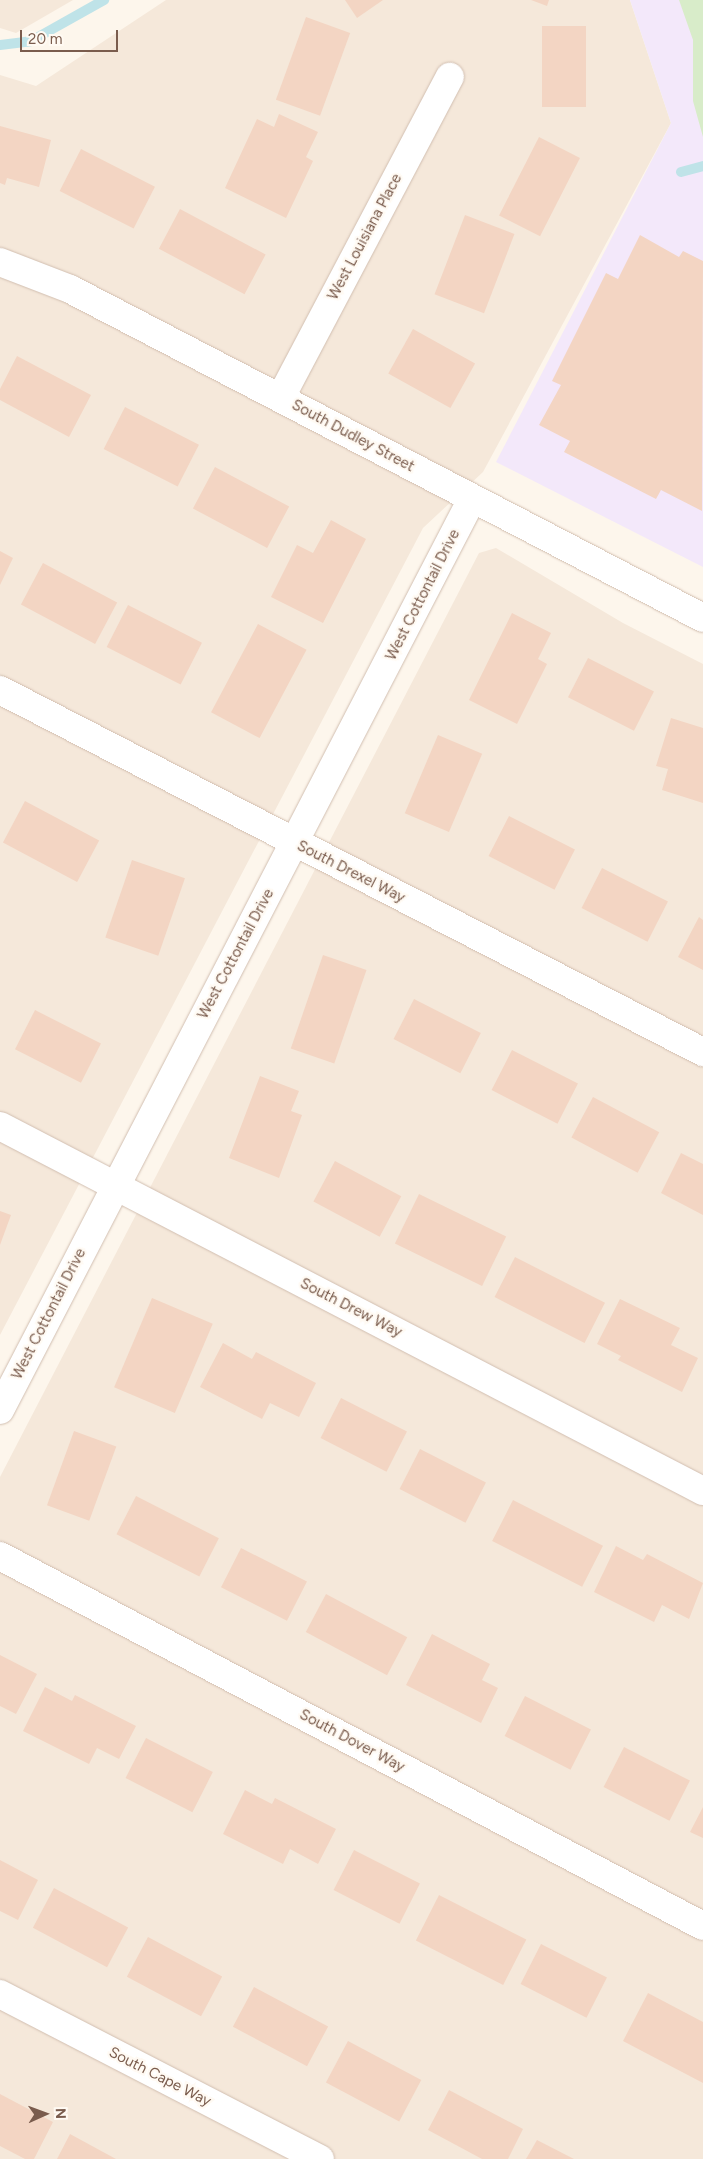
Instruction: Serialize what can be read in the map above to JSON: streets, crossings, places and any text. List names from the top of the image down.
{
  "streets": {
    "street": [
      "West Louisiana Place",
      "South Dudley Street",
      "West Cottontail Drive",
      "South Drexel Way",
      "South Drew Way",
      "South Dover Way",
      "South Cape Way"
    ]
  },
  "crossings": [
    ["West Louisiana Place", "South Dudley Street"],
    ["South Dudley Street", "West Cottontail Drive"],
    ["West Cottontail Drive", "South Drexel Way"],
    ["West Cottontail Drive", "South Drew Way"]
  ],
  "scale_bar": "20 m",
  "north": "right"
}
